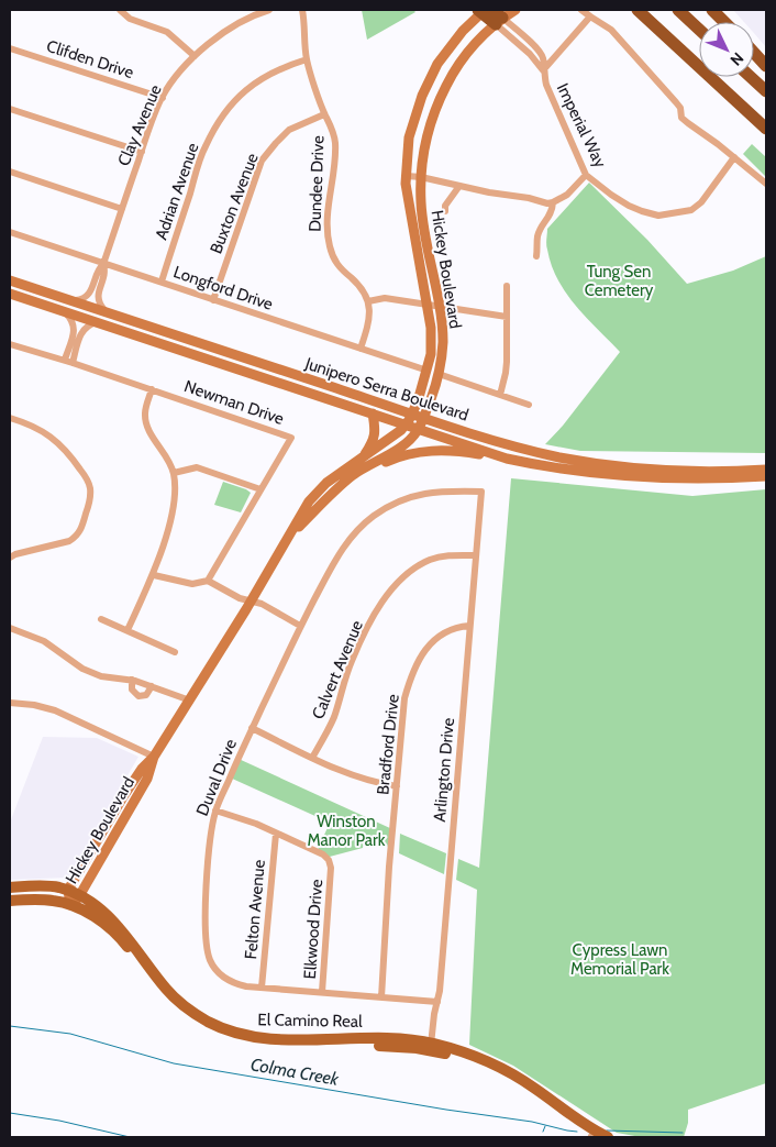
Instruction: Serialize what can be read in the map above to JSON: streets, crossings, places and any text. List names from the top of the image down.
{
  "streets": {
    "main road": ["Hickey Boulevard", "Junipero Serra Boulevard", "El Camino Real"],
    "street": [
      "Clifden Drive",
      "Clay Avenue",
      "Imperial Way",
      "Dundee Drive",
      "Adrian Avenue",
      "Buxton Avenue",
      "Longford Drive",
      "Newman Drive",
      "Calvert Avenue",
      "Bradford Drive",
      "Arlington Drive",
      "Duval Drive",
      "Felton Avenue",
      "Elkwood Drive"
    ]
  },
  "crossings": [
    ["Clifden Drive", "Clay Avenue"],
    ["Clay Avenue", "Longford Drive"],
    ["Clay Avenue", "Junipero Serra Boulevard"],
    ["Imperial Way", "Hickey Boulevard"],
    ["Dundee Drive", "Adrian Avenue"],
    ["Dundee Drive", "Buxton Avenue"],
    ["Adrian Avenue", "Longford Drive"],
    ["Buxton Avenue", "Longford Drive"],
    ["Hickey Boulevard", "Longford Drive"],
    ["Hickey Boulevard", "Junipero Serra Boulevard"],
    ["Hickey Boulevard", "El Camino Real"],
    ["Calvert Avenue", "Arlington Drive"],
    ["Bradford Drive", "Arlington Drive"],
    ["Bradford Drive", "Duval Drive"],
    ["Arlington Drive", "Duval Drive"],
    ["Arlington Drive", "El Camino Real"],
    ["Duval Drive", "Felton Avenue"],
    ["Duval Drive", "Elkwood Drive"],
    ["Felton Avenue", "Elkwood Drive"]
  ],
  "water": ["Colma Creek"],
  "parks": ["Tung Sen Cemetery", "Winston Manor Park", "Cypress Lawn Memorial Park"],
  "north": "bottom right"
}
